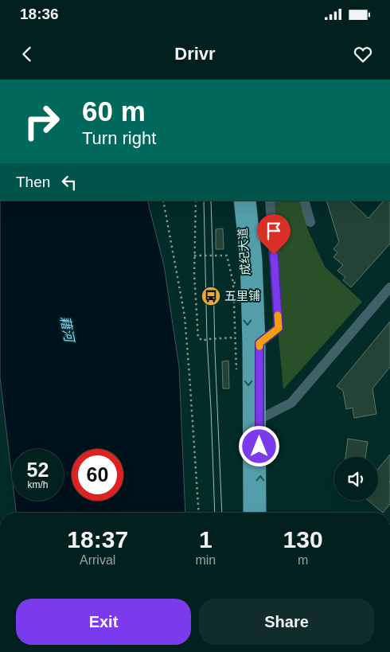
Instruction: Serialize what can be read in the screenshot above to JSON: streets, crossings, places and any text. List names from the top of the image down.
{
  "streets": {
    "main road": ["成纪大道"]
  },
  "water": ["藉河"],
  "places": {
    "bus stop": ["五里铺"]
  },
  "page": {
    "status": "18:36",
    "header": "Drivr",
    "turn": ["60 m", "Turn right"],
    "then": "Then",
    "speed": "52 km/h",
    "limit": "60",
    "eta": [
      "18:37",
      "Arrival",
      "1",
      "min",
      "130",
      "m"
    ],
    "buttons": ["Exit", "Share"]
  }
}
